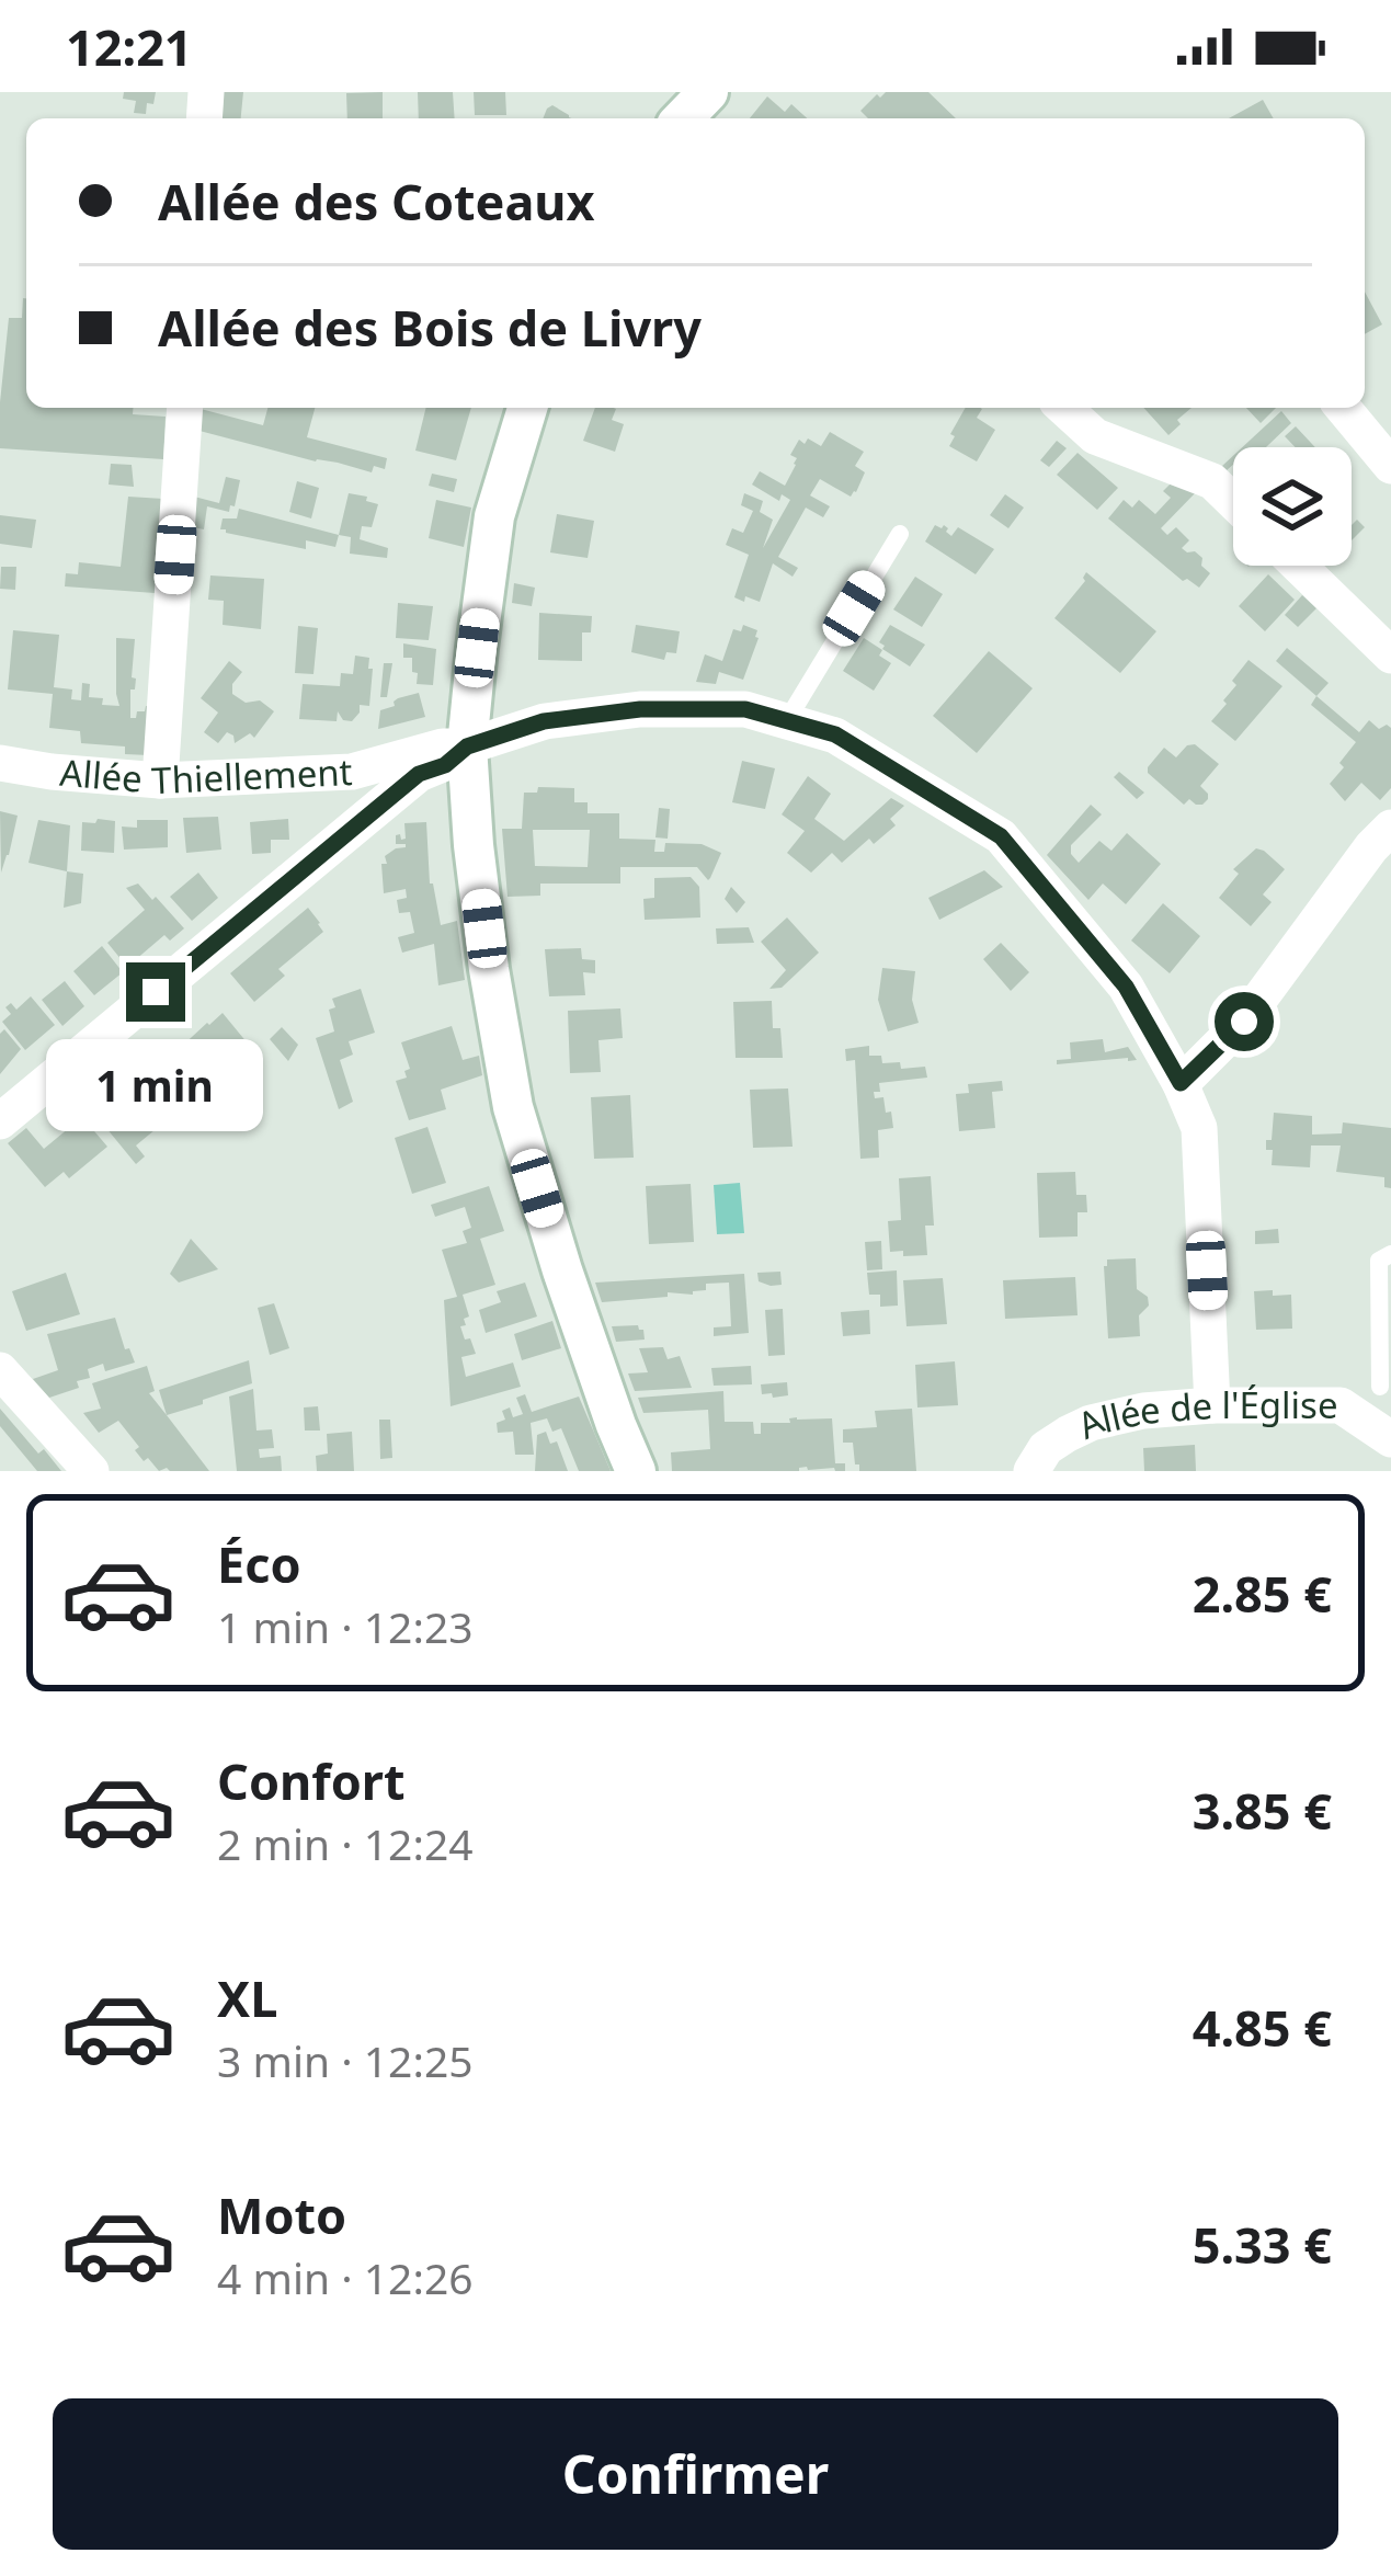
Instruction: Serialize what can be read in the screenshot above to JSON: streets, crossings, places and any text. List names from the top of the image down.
{
  "streets": {
    "street": ["Allée Thiellement", "Allée de l'Église"]
  },
  "crossings": [
    ["Allée Thiellement", "Allée de l'Église"]
  ],
  "page": {
    "status": "12:21",
    "banner": ["Allée des Coteaux", "Allée des Bois de Livry"],
    "bubble": "1 min",
    "list": [
      {
        "name": "Éco",
        "note": "1 min · 12:23",
        "value": "2.85 €"
      },
      {
        "name": "Confort",
        "note": "2 min · 12:24",
        "value": "3.85 €"
      },
      {
        "name": "XL",
        "note": "3 min · 12:25",
        "value": "4.85 €"
      },
      {
        "name": "Moto",
        "note": "4 min · 12:26",
        "value": "5.33 €"
      }
    ],
    "buttons": "Confirmer"
  }
}
